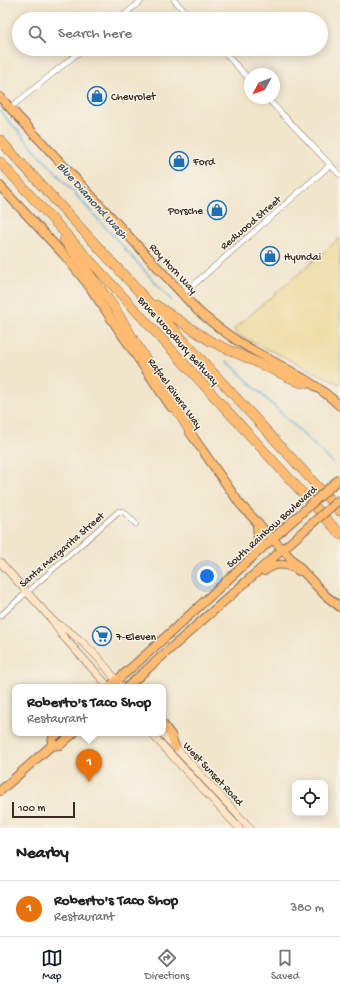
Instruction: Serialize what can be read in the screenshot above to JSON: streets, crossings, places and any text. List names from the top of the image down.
{
  "streets": {
    "highway": ["Bruce Woodbury Beltway"],
    "main road": [
      "Roy Horn Way",
      "Rafael Rivera Way",
      "South Rainbow Boulevard",
      "West Sunset Road"
    ],
    "street": ["Redwood Street", "Santa Margarita Street"]
  },
  "crossings": [
    ["Redwood Street", "Roy Horn Way"],
    ["Rafael Rivera Way", "South Rainbow Boulevard"]
  ],
  "water": ["Blue Diamond Wash"],
  "places": {
    "shop": [
      "Chevrolet",
      "Ford",
      "Porsche",
      "Hyundai"
    ],
    "supermarket": ["7-Eleven"]
  },
  "scale_bar": "100 m",
  "north": "bottom left",
  "page": {
    "search": "Search here",
    "popup": ["Roberto's Taco Shop", "Restaurant"],
    "pins": "1",
    "scale": "100 m",
    "heading": "Nearby",
    "list": [
      {
        "mark": "1",
        "name": "Roberto's Taco Shop",
        "note": "Restaurant",
        "value": "380 m"
      }
    ],
    "nav": ["Map", "Directions", "Saved"]
  }
}
